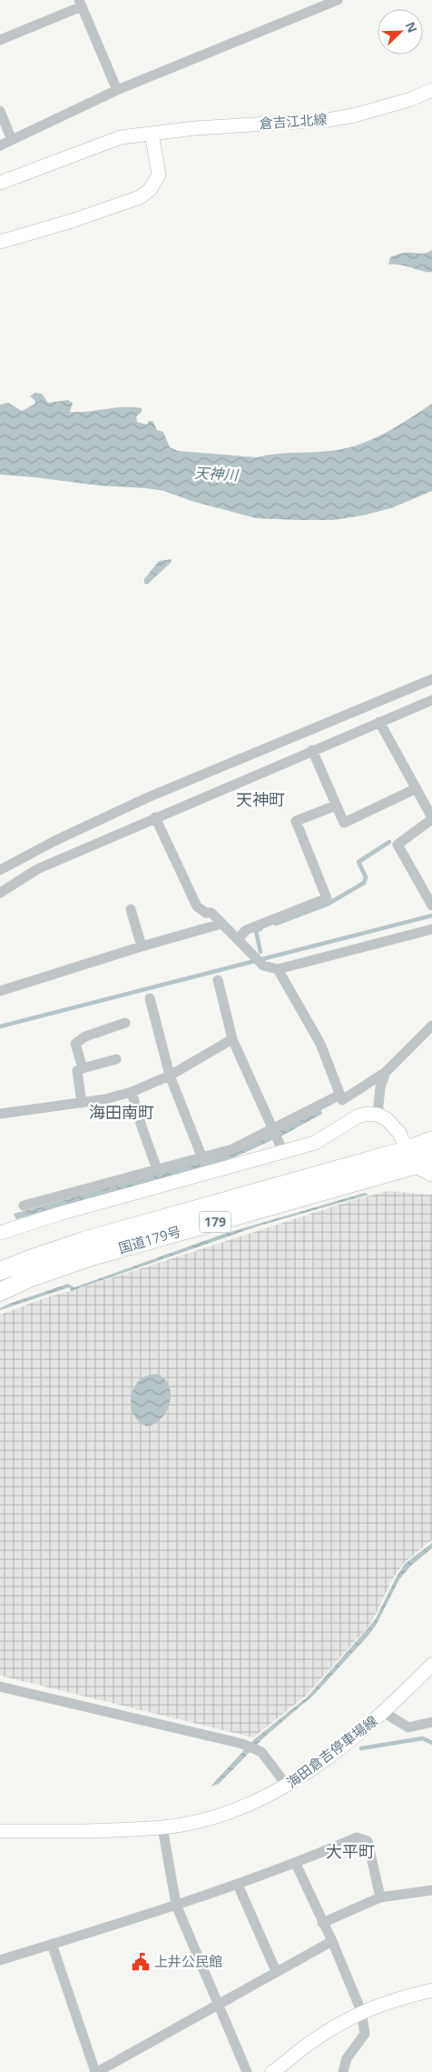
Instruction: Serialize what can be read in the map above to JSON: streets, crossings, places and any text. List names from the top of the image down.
{
  "streets": {
    "highway": ["179", "国道179号"],
    "main road": ["倉吉江北線", "海田倉吉停車場線"]
  },
  "districts": ["天神町", "海田南町", "大平町"],
  "water": ["天神川"],
  "places": {
    "public building": ["上井公民館"]
  },
  "north": "top right"
}
